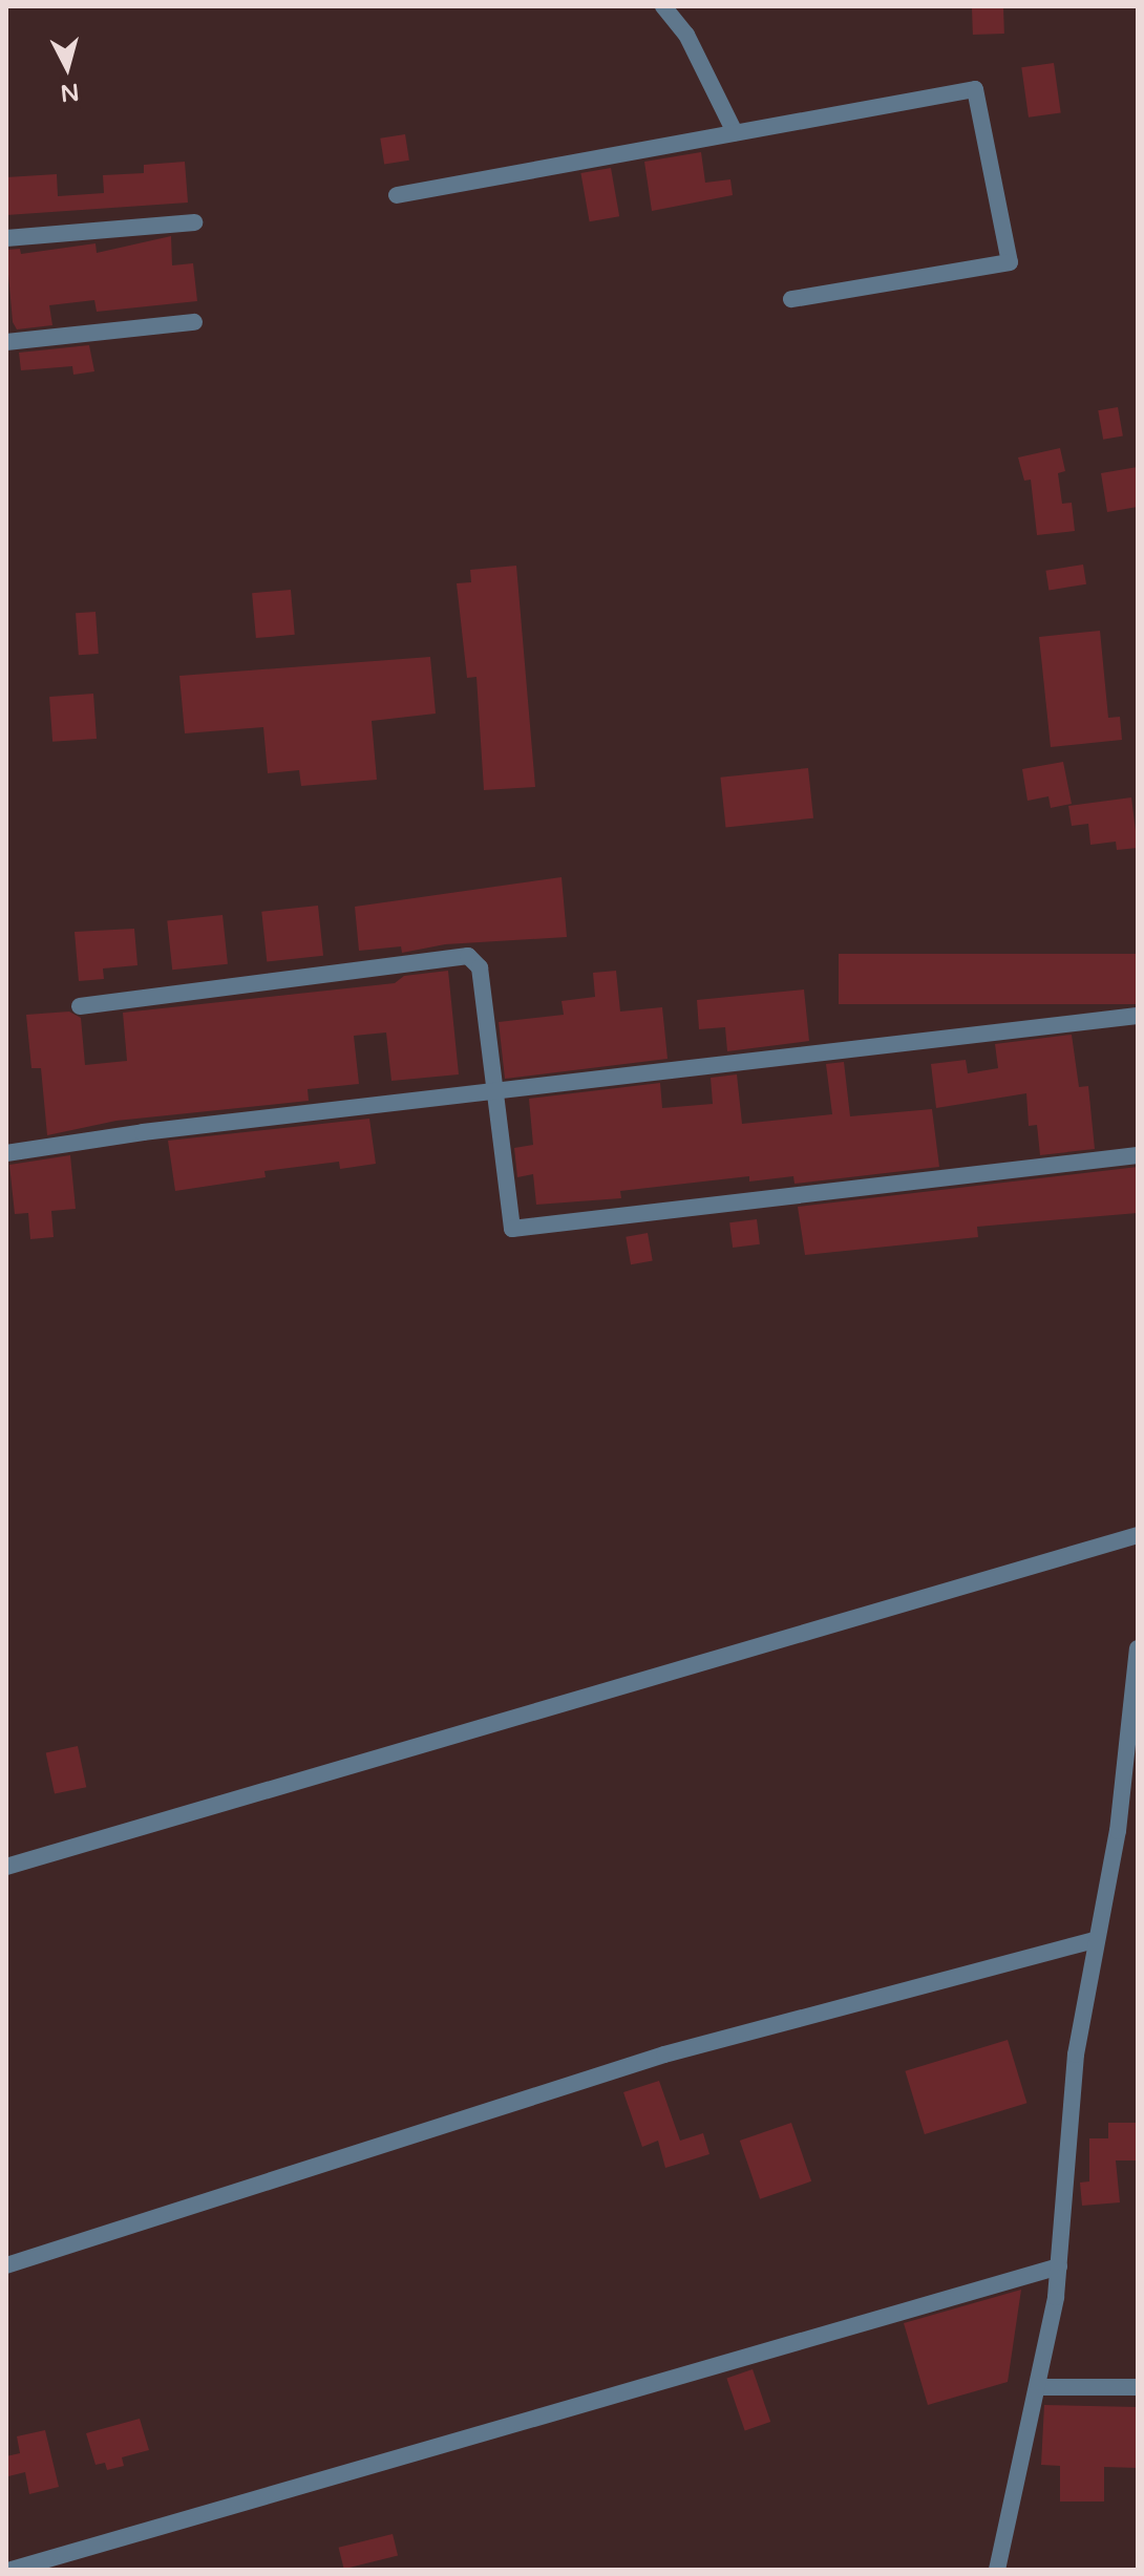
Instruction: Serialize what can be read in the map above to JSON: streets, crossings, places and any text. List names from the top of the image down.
{
  "north": "bottom"
}
